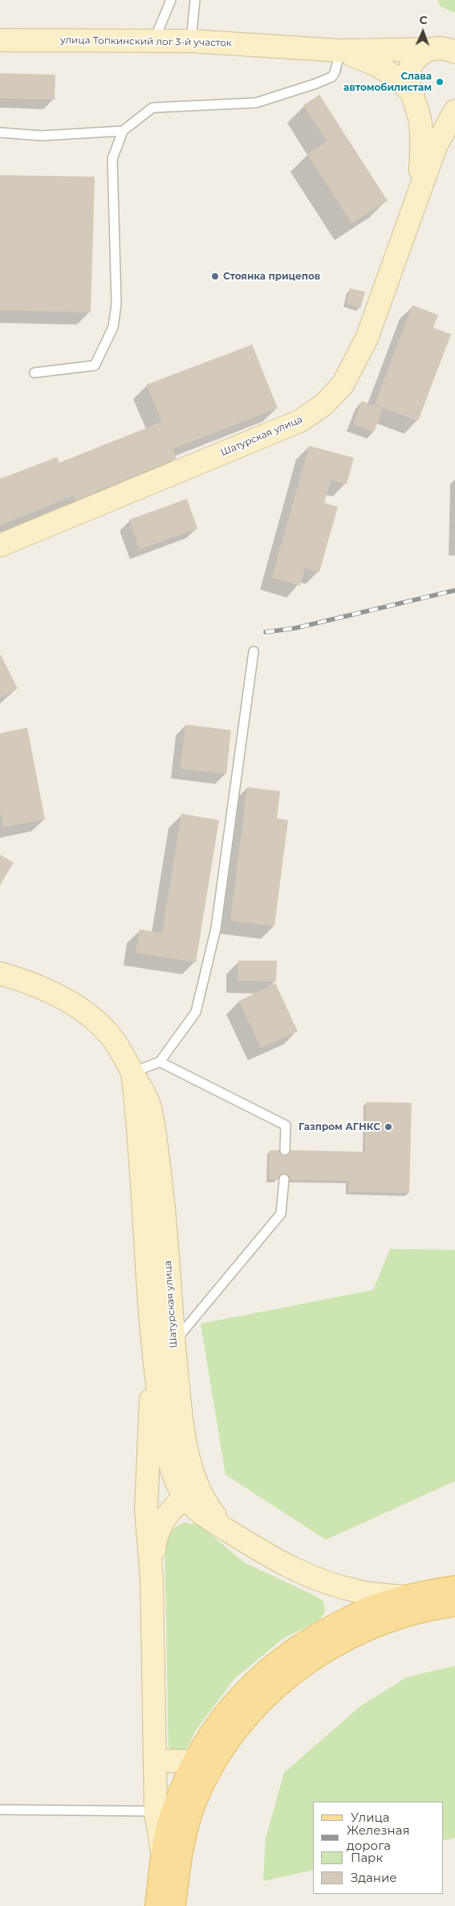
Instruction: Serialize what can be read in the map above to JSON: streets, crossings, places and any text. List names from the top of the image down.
{
  "streets": {
    "main road": ["улица Топкинский лог 3-й участок", "Шатурская улица"]
  },
  "places": ["Слава автомобилистам", "Стоянка прицепов", "Газпром АГНКС"],
  "legend": [
    "Улица",
    "Железная дорога",
    "Парк",
    "Здание"
  ],
  "north": "top"
}
